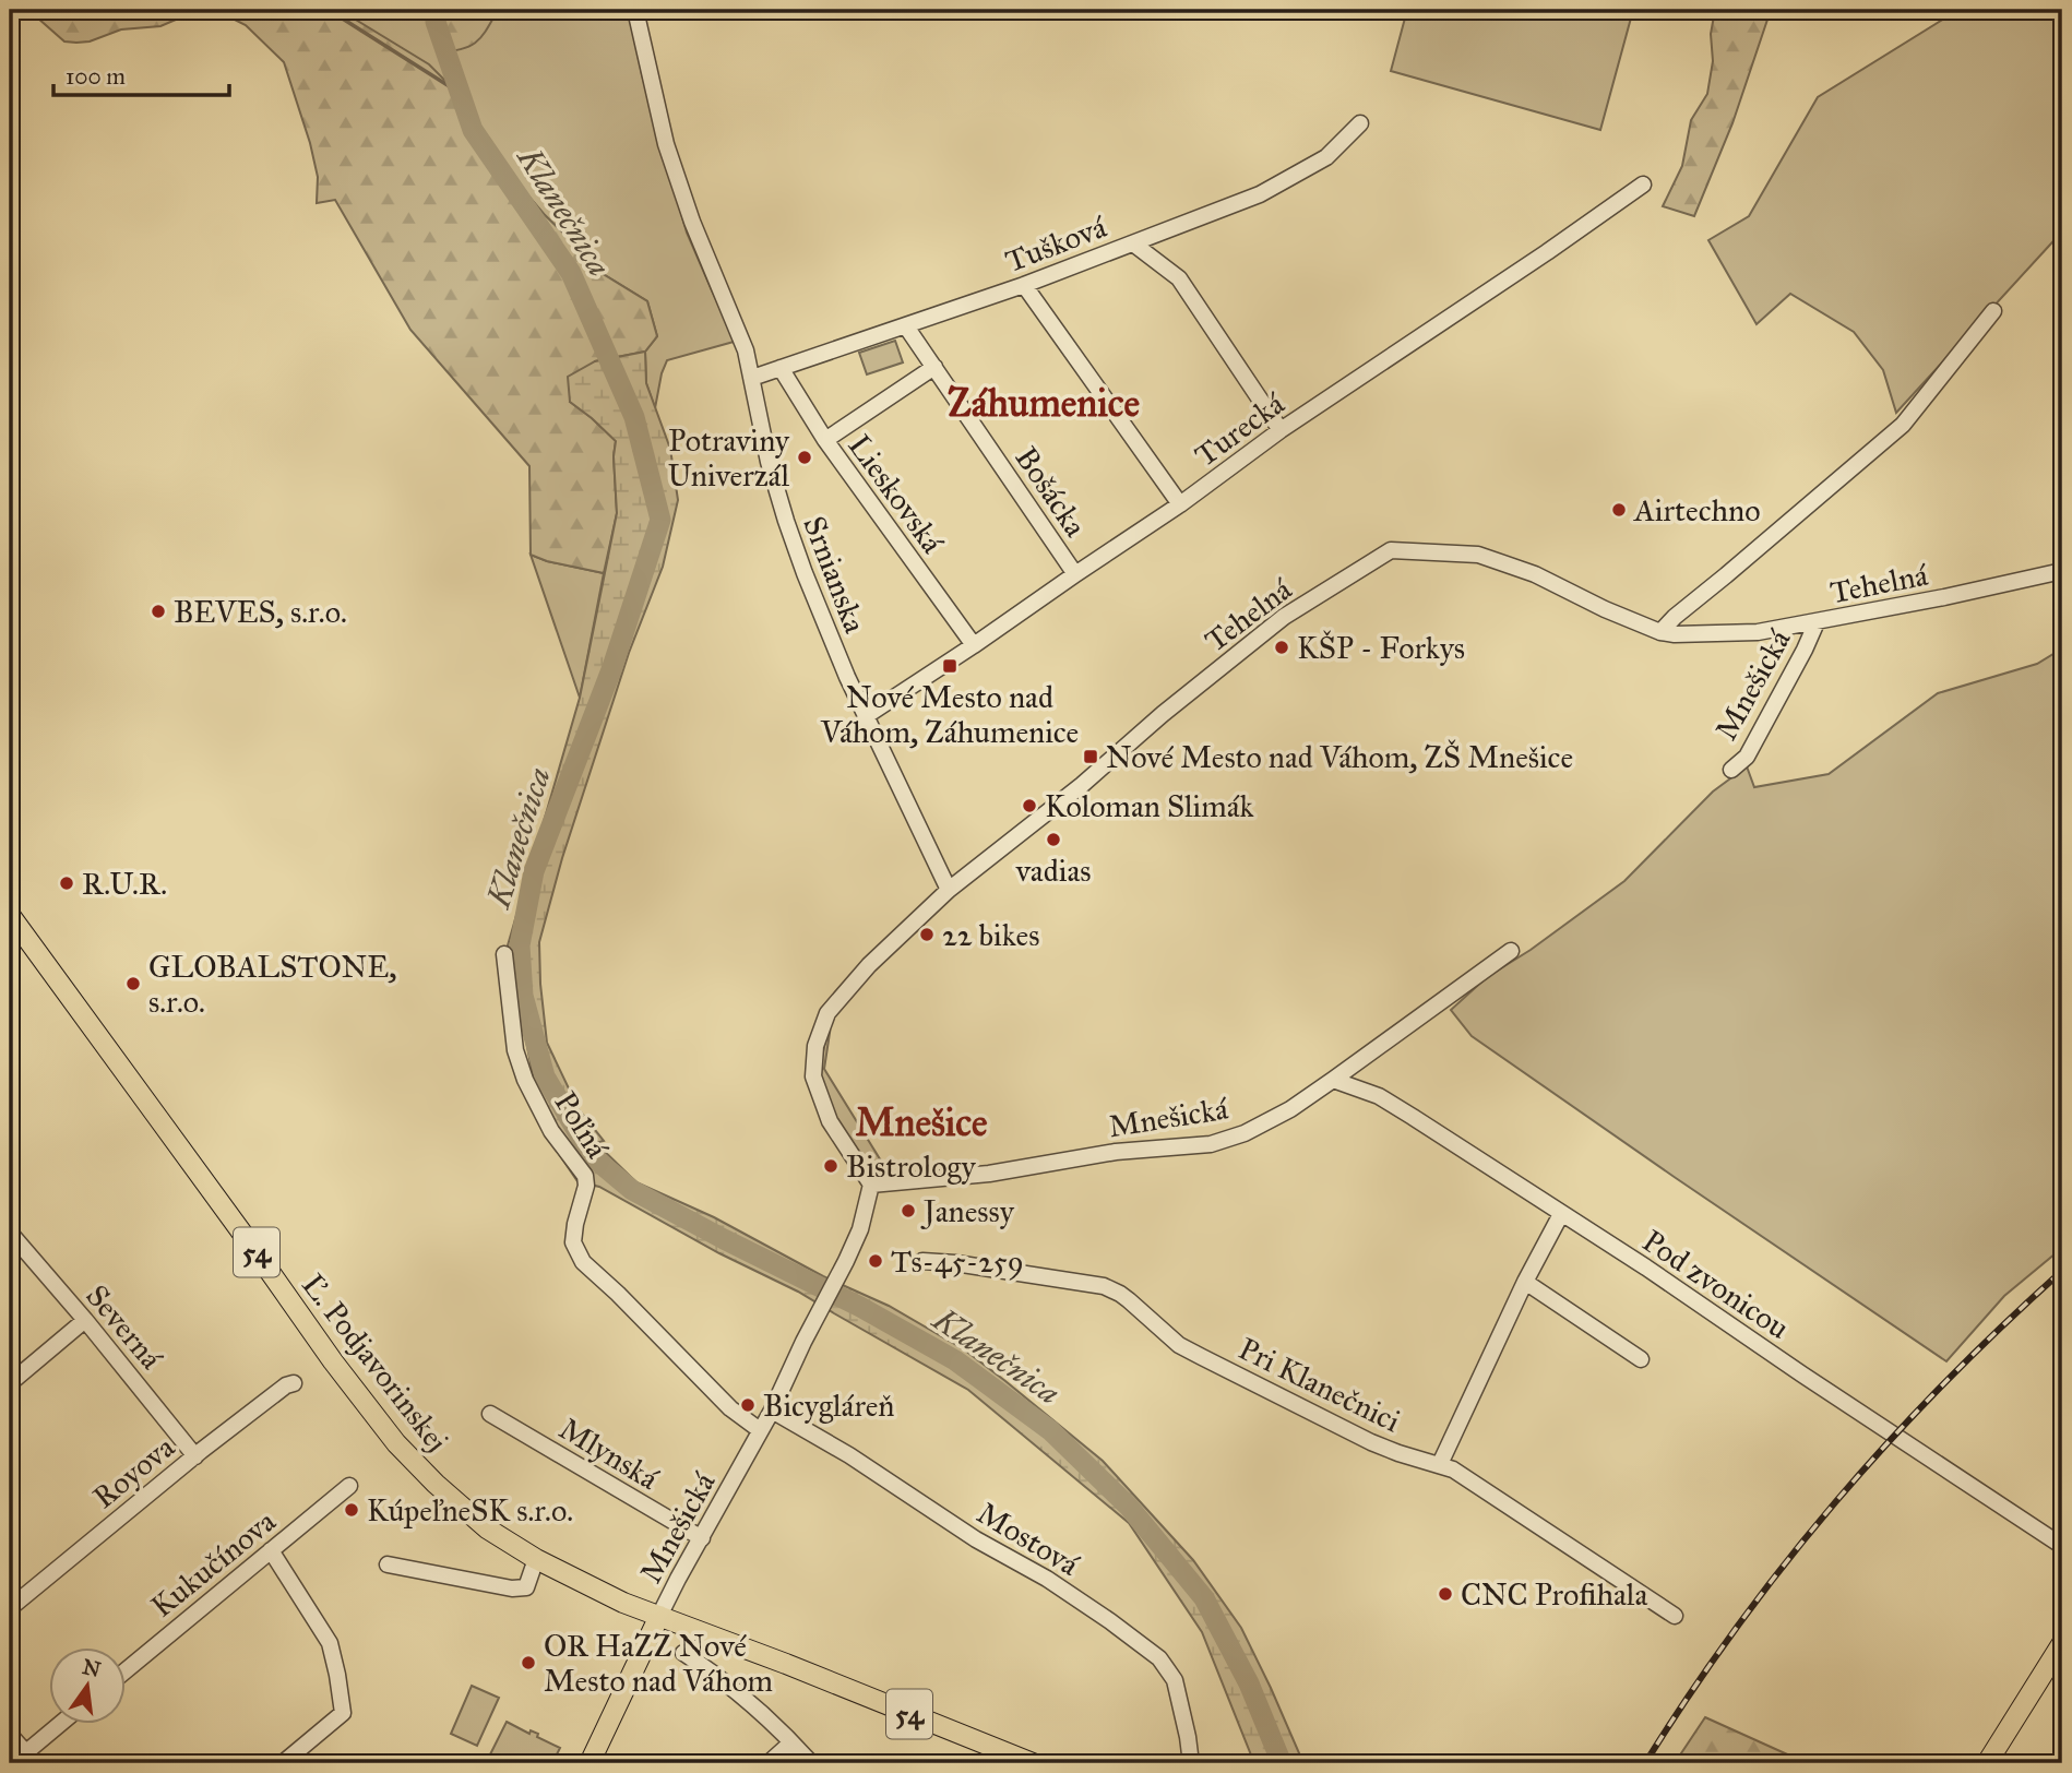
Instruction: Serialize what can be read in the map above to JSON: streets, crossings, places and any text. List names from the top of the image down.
{
  "streets": {
    "main road": ["54", "Ľ. Podjavorinskej"],
    "street": [
      "Tušková",
      "Turecká",
      "Bošácka",
      "Lieskovská",
      "Srnianska",
      "Tehelná",
      "Mnešická",
      "Poľná",
      "Pod zvonicou",
      "Severná",
      "Pri Klanečnici",
      "Mlynská",
      "Royova",
      "Mostová",
      "Kukučínova"
    ]
  },
  "crossings": [
    ["Tušková", "Bošácka"],
    ["Tušková", "Lieskovská"],
    ["Tušková", "Srnianska"],
    ["Turecká", "Bošácka"],
    ["Turecká", "Lieskovská"],
    ["Turecká", "Srnianska"],
    ["Srnianska", "Tehelná"],
    ["Tehelná", "Mnešická"],
    ["Mnešická", "Poľná"],
    ["Mnešická", "54"],
    ["Mnešická", "Pod zvonicou"],
    ["Mnešická", "Ľ. Podjavorinskej"],
    ["Mnešická", "Mlynská"],
    ["Mnešická", "Mostová"],
    ["54", "Ľ. Podjavorinskej"],
    ["Severná", "Royova"]
  ],
  "districts": ["Záhumenice", "Mnešice"],
  "water": ["Klanečnica"],
  "places": {
    "other": [
      "Potraviny Univerzál",
      "Airtechno",
      "BEVES, s.r.o.",
      "KŠP - Forkys",
      "Koloman Slimák",
      "vadias",
      "R.U.R.",
      "22 bikes",
      "GLOBALSTONE, s.r.o.",
      "Bistrology",
      "Janessy",
      "Ts-45-259",
      "Bicygláreň",
      "KúpeľneSK s.r.o.",
      "CNC Profihala",
      "OR HaZZ Nové Mesto nad Váhom"
    ],
    "transit": ["Nové Mesto nad Váhom, Záhumenice", "Nové Mesto nad Váhom, ZŠ Mnešice"]
  },
  "scale_bar": "100 m",
  "north": "top"
}
